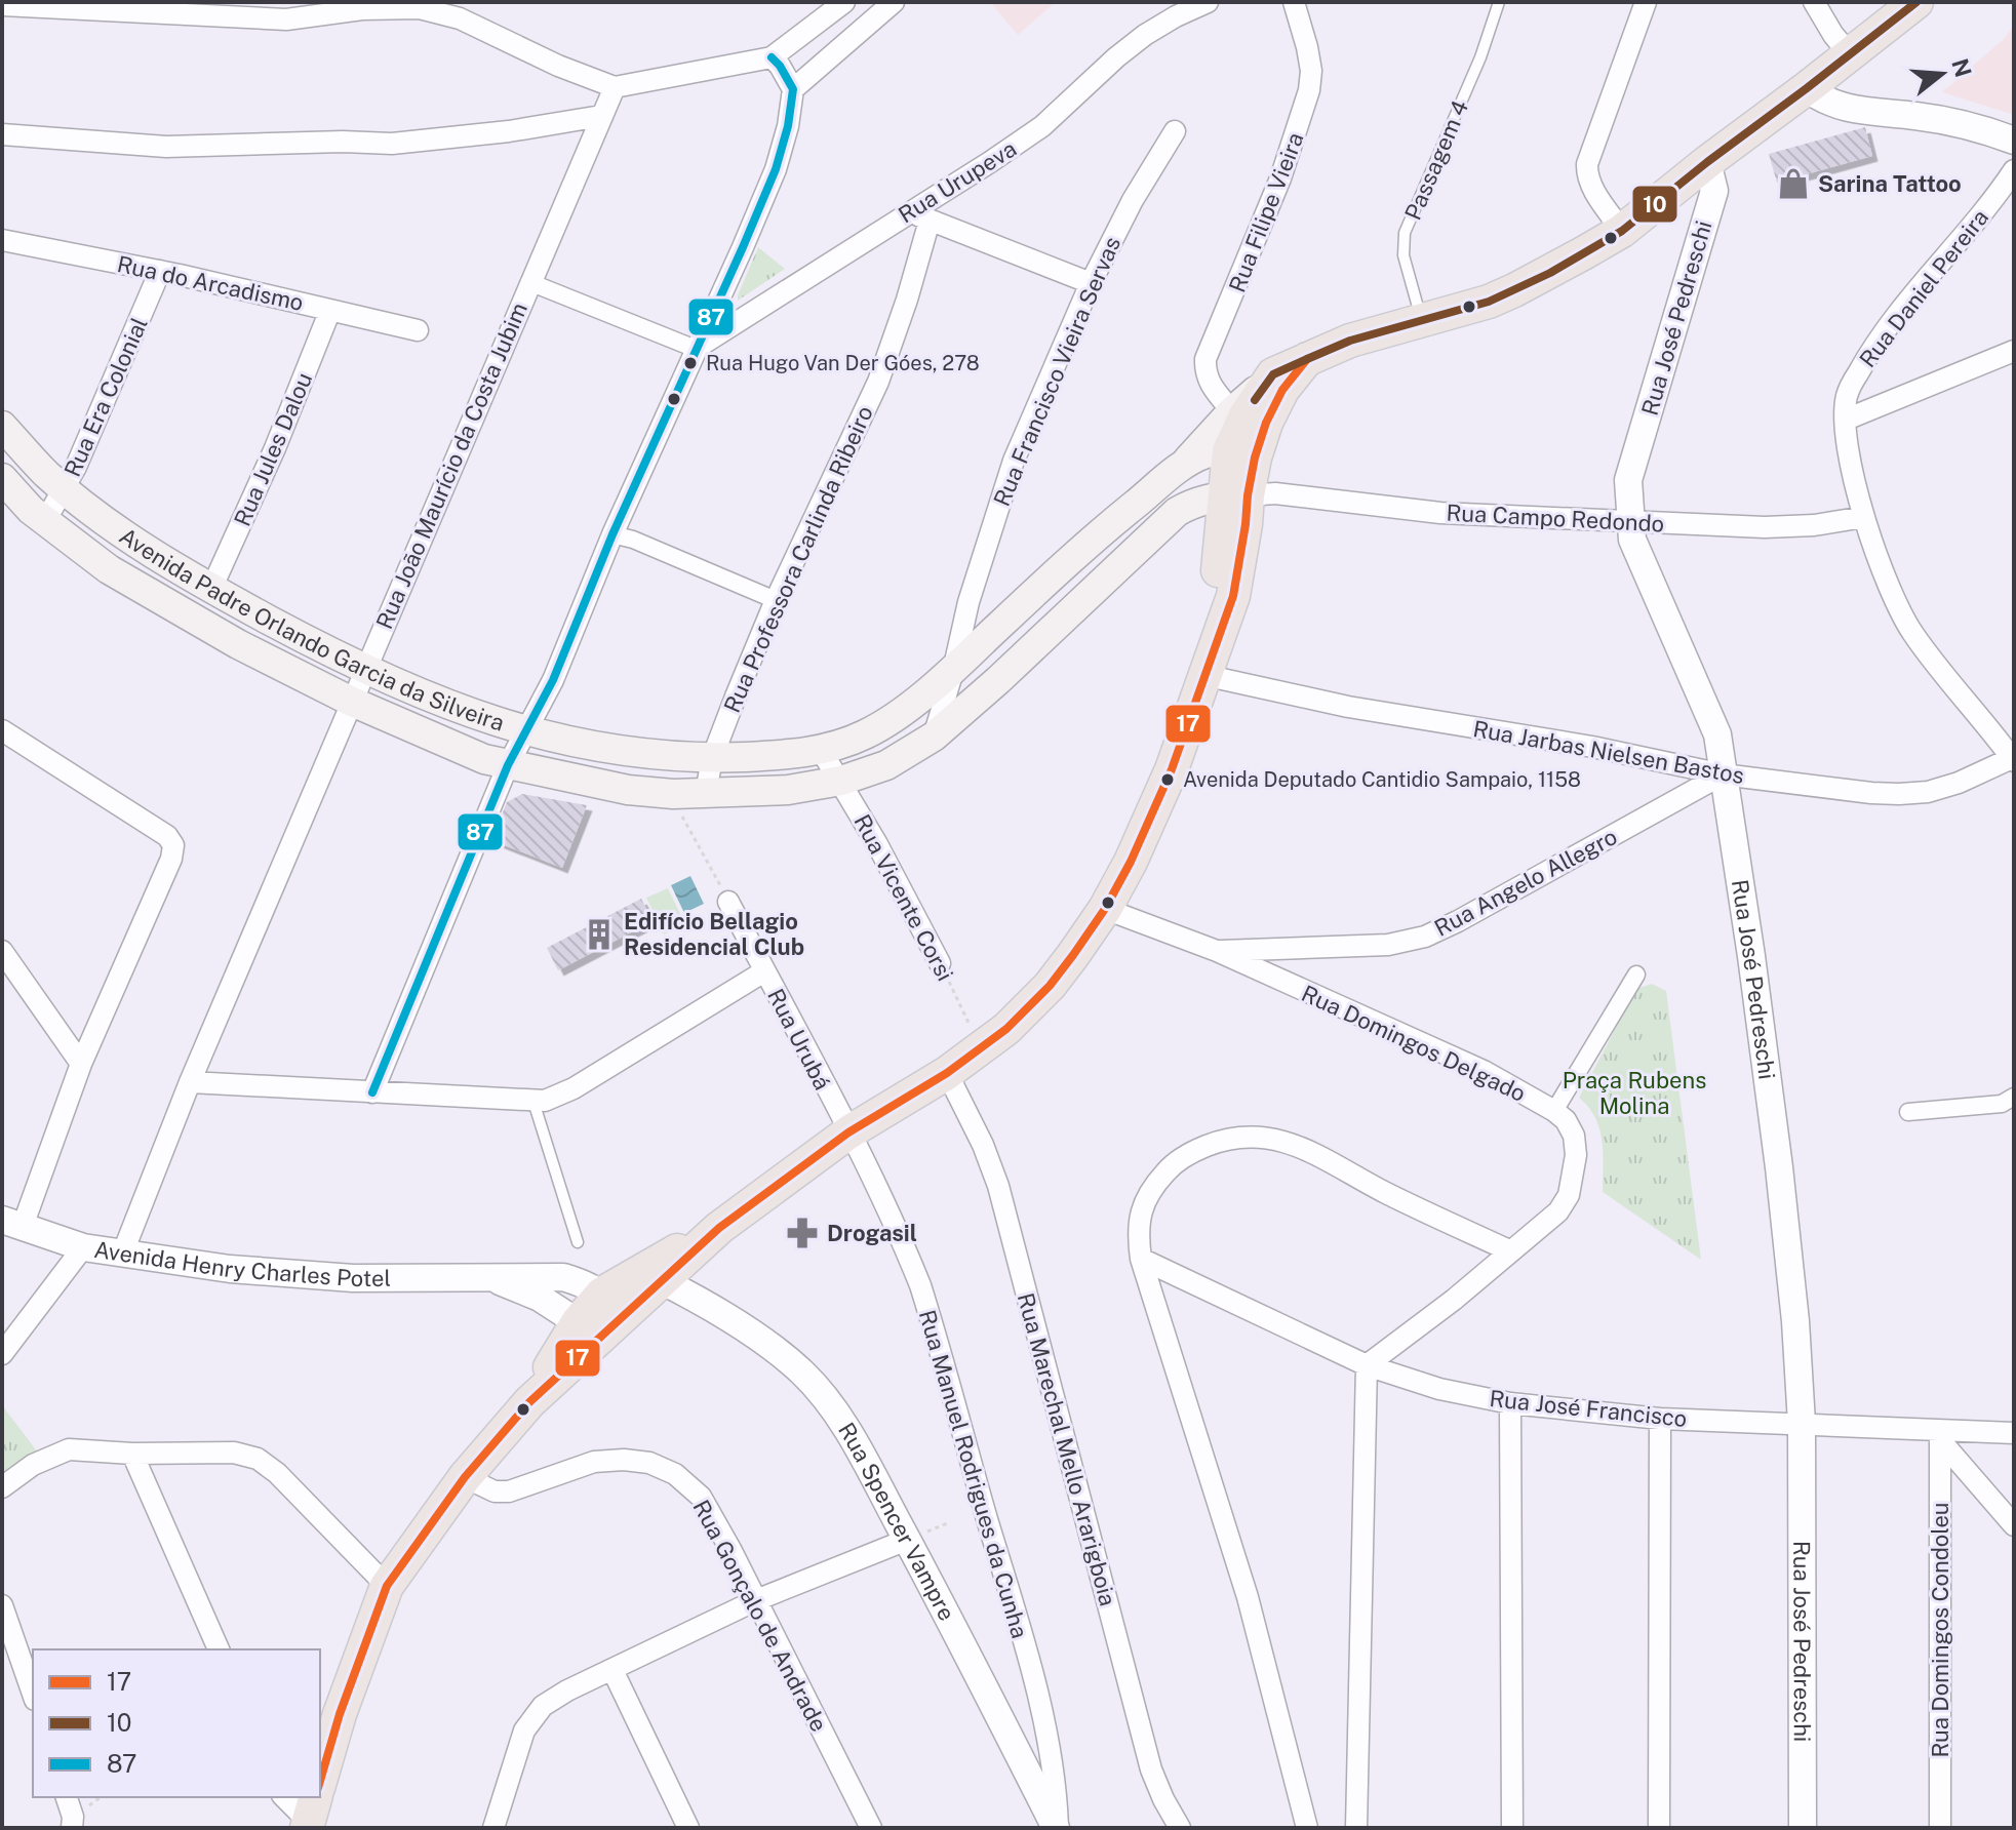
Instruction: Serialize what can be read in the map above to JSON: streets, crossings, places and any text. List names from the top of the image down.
{
  "streets": {
    "main road": ["Avenida Padre Orlando Garcia da Silveira"],
    "street": [
      "Rua Urupeva",
      "Rua Filipe Vieira",
      "Rua do Arcadismo",
      "Rua Daniel Pereira",
      "Rua José Pedreschi",
      "Rua Francisco Vieira Servas",
      "Rua Era Colonial",
      "Rua Jules Dalou",
      "Rua João Maurício da Costa Jubim",
      "Rua Campo Redondo",
      "Rua Professora Carlinda Ribeiro",
      "Rua Jarbas Nielsen Bastos",
      "Rua Angelo Allegro",
      "Rua Vicente Corsi",
      "Rua Urubá",
      "Rua Domingos Delgado",
      "Avenida Henry Charles Potel",
      "Rua José Francisco",
      "Rua Marechal Mello Ararigboia",
      "Rua Manuel Rodrigues da Cunha",
      "Rua Spencer Vampre",
      "Rua Gonçalo de Andrade",
      "Rua Domingos Condoleu"
    ],
    "lane": ["Passagem 4"]
  },
  "crossings": [
    ["Rua do Arcadismo", "Rua Era Colonial"],
    ["Rua do Arcadismo", "Rua Jules Dalou"],
    ["Rua Daniel Pereira", "Rua Campo Redondo"],
    ["Rua Daniel Pereira", "Rua Jarbas Nielsen Bastos"],
    ["Rua José Pedreschi", "Rua Campo Redondo"],
    ["Rua José Pedreschi", "Rua Jarbas Nielsen Bastos"],
    ["Rua José Pedreschi", "Rua Angelo Allegro"],
    ["Rua José Pedreschi", "Rua José Francisco"],
    ["Rua Francisco Vieira Servas", "Avenida Padre Orlando Garcia da Silveira"],
    ["Rua Era Colonial", "Avenida Padre Orlando Garcia da Silveira"],
    ["Rua Jules Dalou", "Avenida Padre Orlando Garcia da Silveira"],
    ["Rua João Maurício da Costa Jubim", "Avenida Padre Orlando Garcia da Silveira"],
    ["Rua João Maurício da Costa Jubim", "Avenida Henry Charles Potel"],
    ["Rua Campo Redondo", "Avenida Padre Orlando Garcia da Silveira"],
    ["Rua Professora Carlinda Ribeiro", "Avenida Padre Orlando Garcia da Silveira"],
    ["Avenida Padre Orlando Garcia da Silveira", "Rua Vicente Corsi"],
    ["Rua Jarbas Nielsen Bastos", "Rua Angelo Allegro"],
    ["Rua Angelo Allegro", "Rua Domingos Delgado"],
    ["Rua Urubá", "Rua Manuel Rodrigues da Cunha"],
    ["Rua Domingos Delgado", "Rua José Francisco"],
    ["Rua José Francisco", "Rua Domingos Condoleu"],
    ["Rua Manuel Rodrigues da Cunha", "Rua Spencer Vampre"]
  ],
  "parks": ["Praça Rubens Molina"],
  "places": {
    "shop": ["Sarina Tattoo"],
    "other": ["Rua Hugo Van Der Góes, 278", "Avenida Deputado Cantidio Sampaio, 1158"],
    "building": ["Edifício Bellagio Residencial Club"],
    "pharmacy": ["Drogasil"]
  },
  "lines": ["transit line 10", "transit line 87", "transit line 17"],
  "legend": ["17", "10", "87"],
  "north": "right"
}
